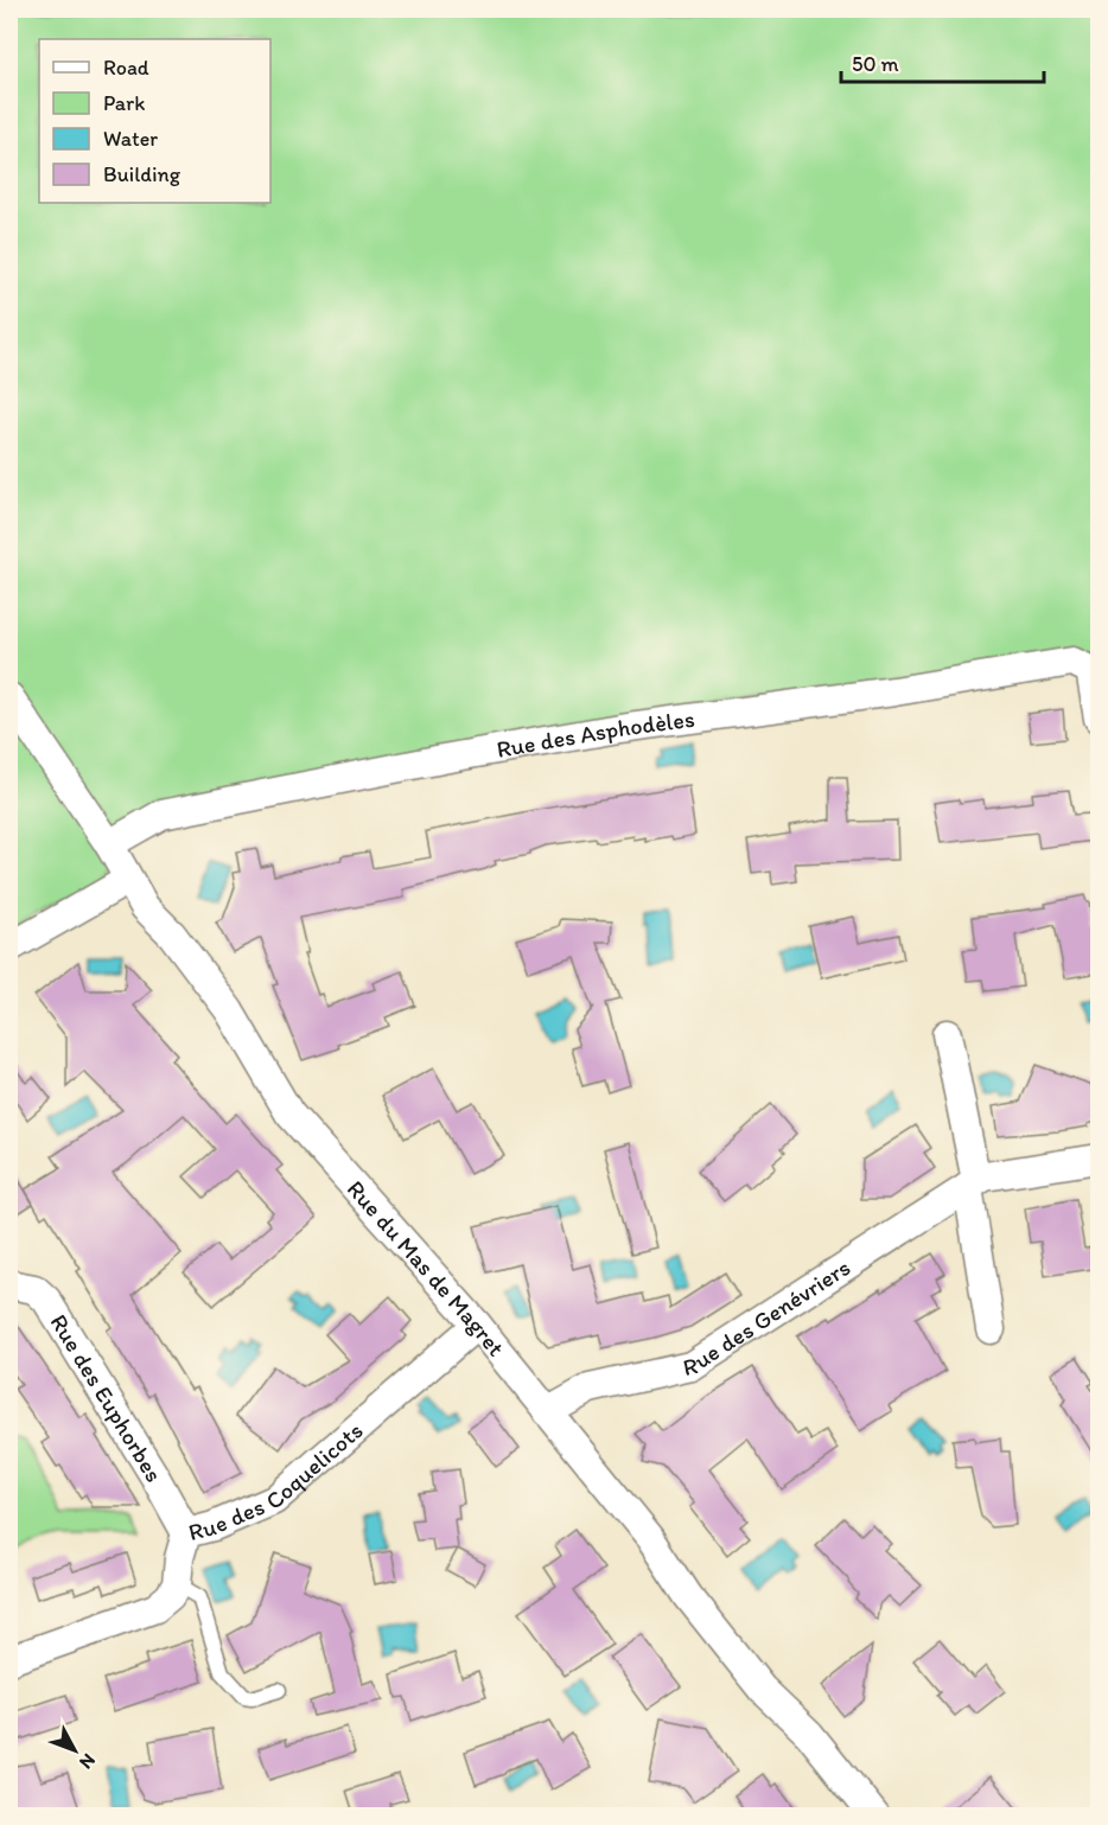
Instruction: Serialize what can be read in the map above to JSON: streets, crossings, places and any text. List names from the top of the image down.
{
  "streets": {
    "street": [
      "Rue des Asphodèles",
      "Rue du Mas de Magret",
      "Rue des Genévriers",
      "Rue des Euphorbes",
      "Rue des Coquelicots"
    ]
  },
  "crossings": [
    ["Rue des Asphodèles", "Rue du Mas de Magret"],
    ["Rue du Mas de Magret", "Rue des Genévriers"],
    ["Rue du Mas de Magret", "Rue des Coquelicots"],
    ["Rue des Euphorbes", "Rue des Coquelicots"]
  ],
  "legend": [
    "Road",
    "Park",
    "Water",
    "Building"
  ],
  "scale_bar": "50 m",
  "north": "bottom right"
}
